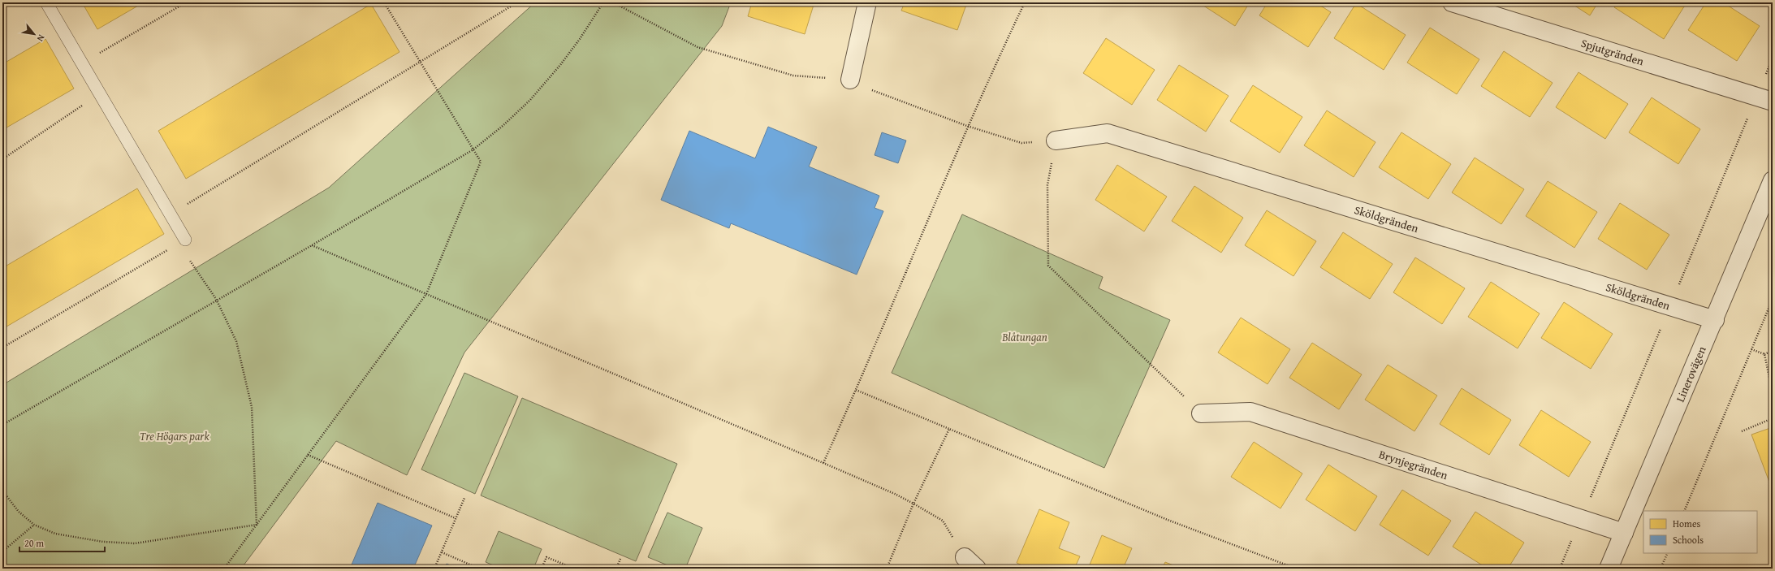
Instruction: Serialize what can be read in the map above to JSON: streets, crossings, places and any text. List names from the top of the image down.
{
  "streets": {
    "street": [
      "Spjutgränden",
      "Sköldgränden",
      "Linerovägen",
      "Brynjegränden"
    ]
  },
  "crossings": [
    ["Sköldgränden", "Linerovägen"],
    ["Linerovägen", "Brynjegränden"]
  ],
  "parks": ["Blåtungan", "Tre Högars park"],
  "legend": ["Homes", "Schools"],
  "scale_bar": "20 m",
  "north": "bottom right"
}
